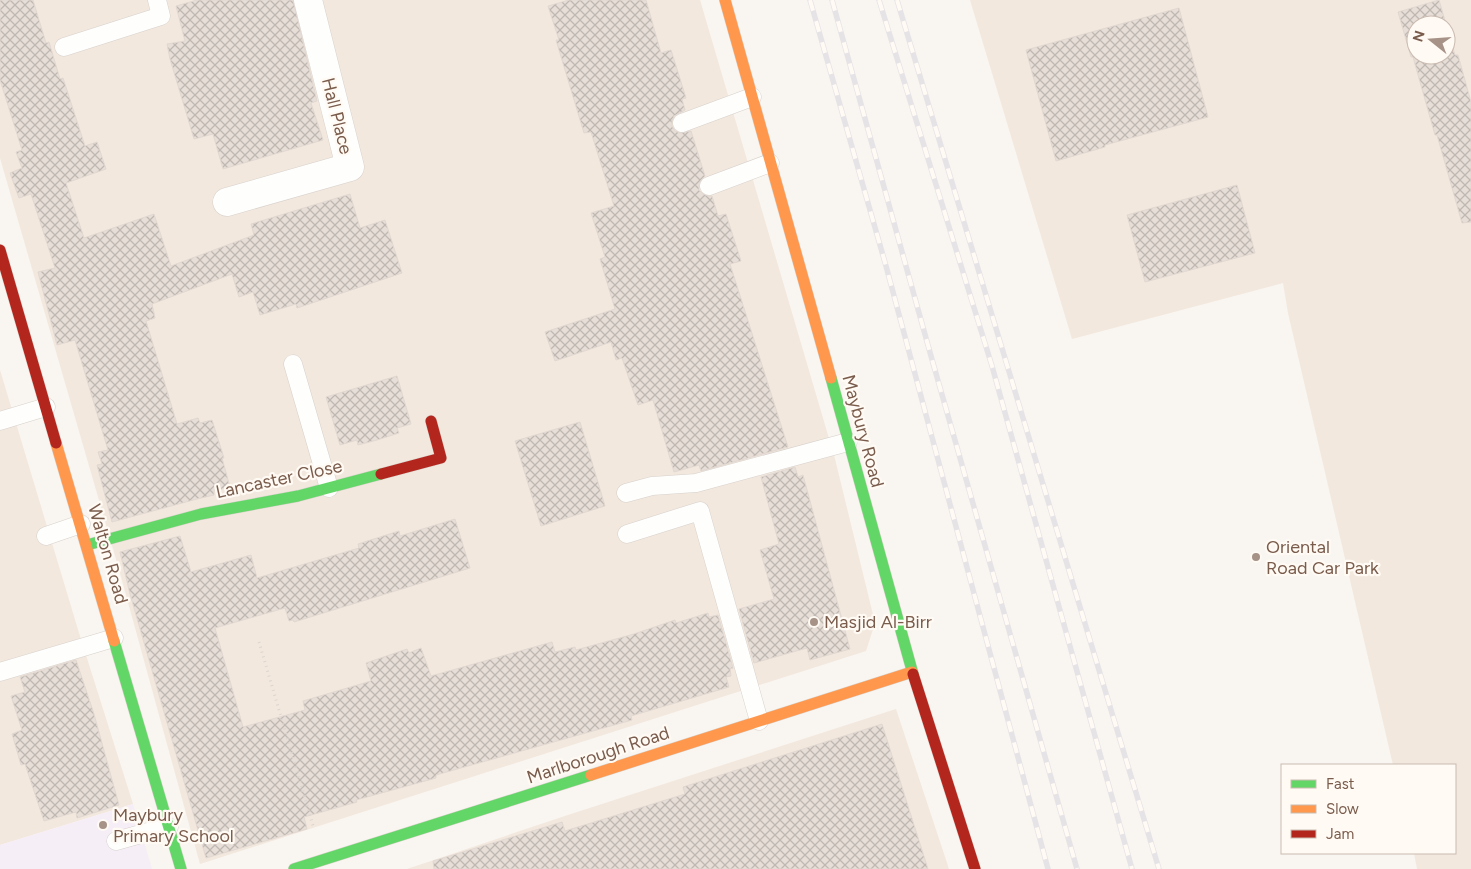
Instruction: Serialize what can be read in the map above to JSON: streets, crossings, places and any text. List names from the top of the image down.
{
  "streets": {
    "street": [
      "Hall Place",
      "Maybury Road",
      "Lancaster Close",
      "Walton Road",
      "Marlborough Road"
    ]
  },
  "crossings": [
    ["Maybury Road", "Marlborough Road"],
    ["Lancaster Close", "Walton Road"]
  ],
  "places": ["Oriental Road Car Park", "Masjid Al-Birr", "Maybury Primary School"],
  "legend": ["Fast", "Slow", "Jam"],
  "north": "left"
}
